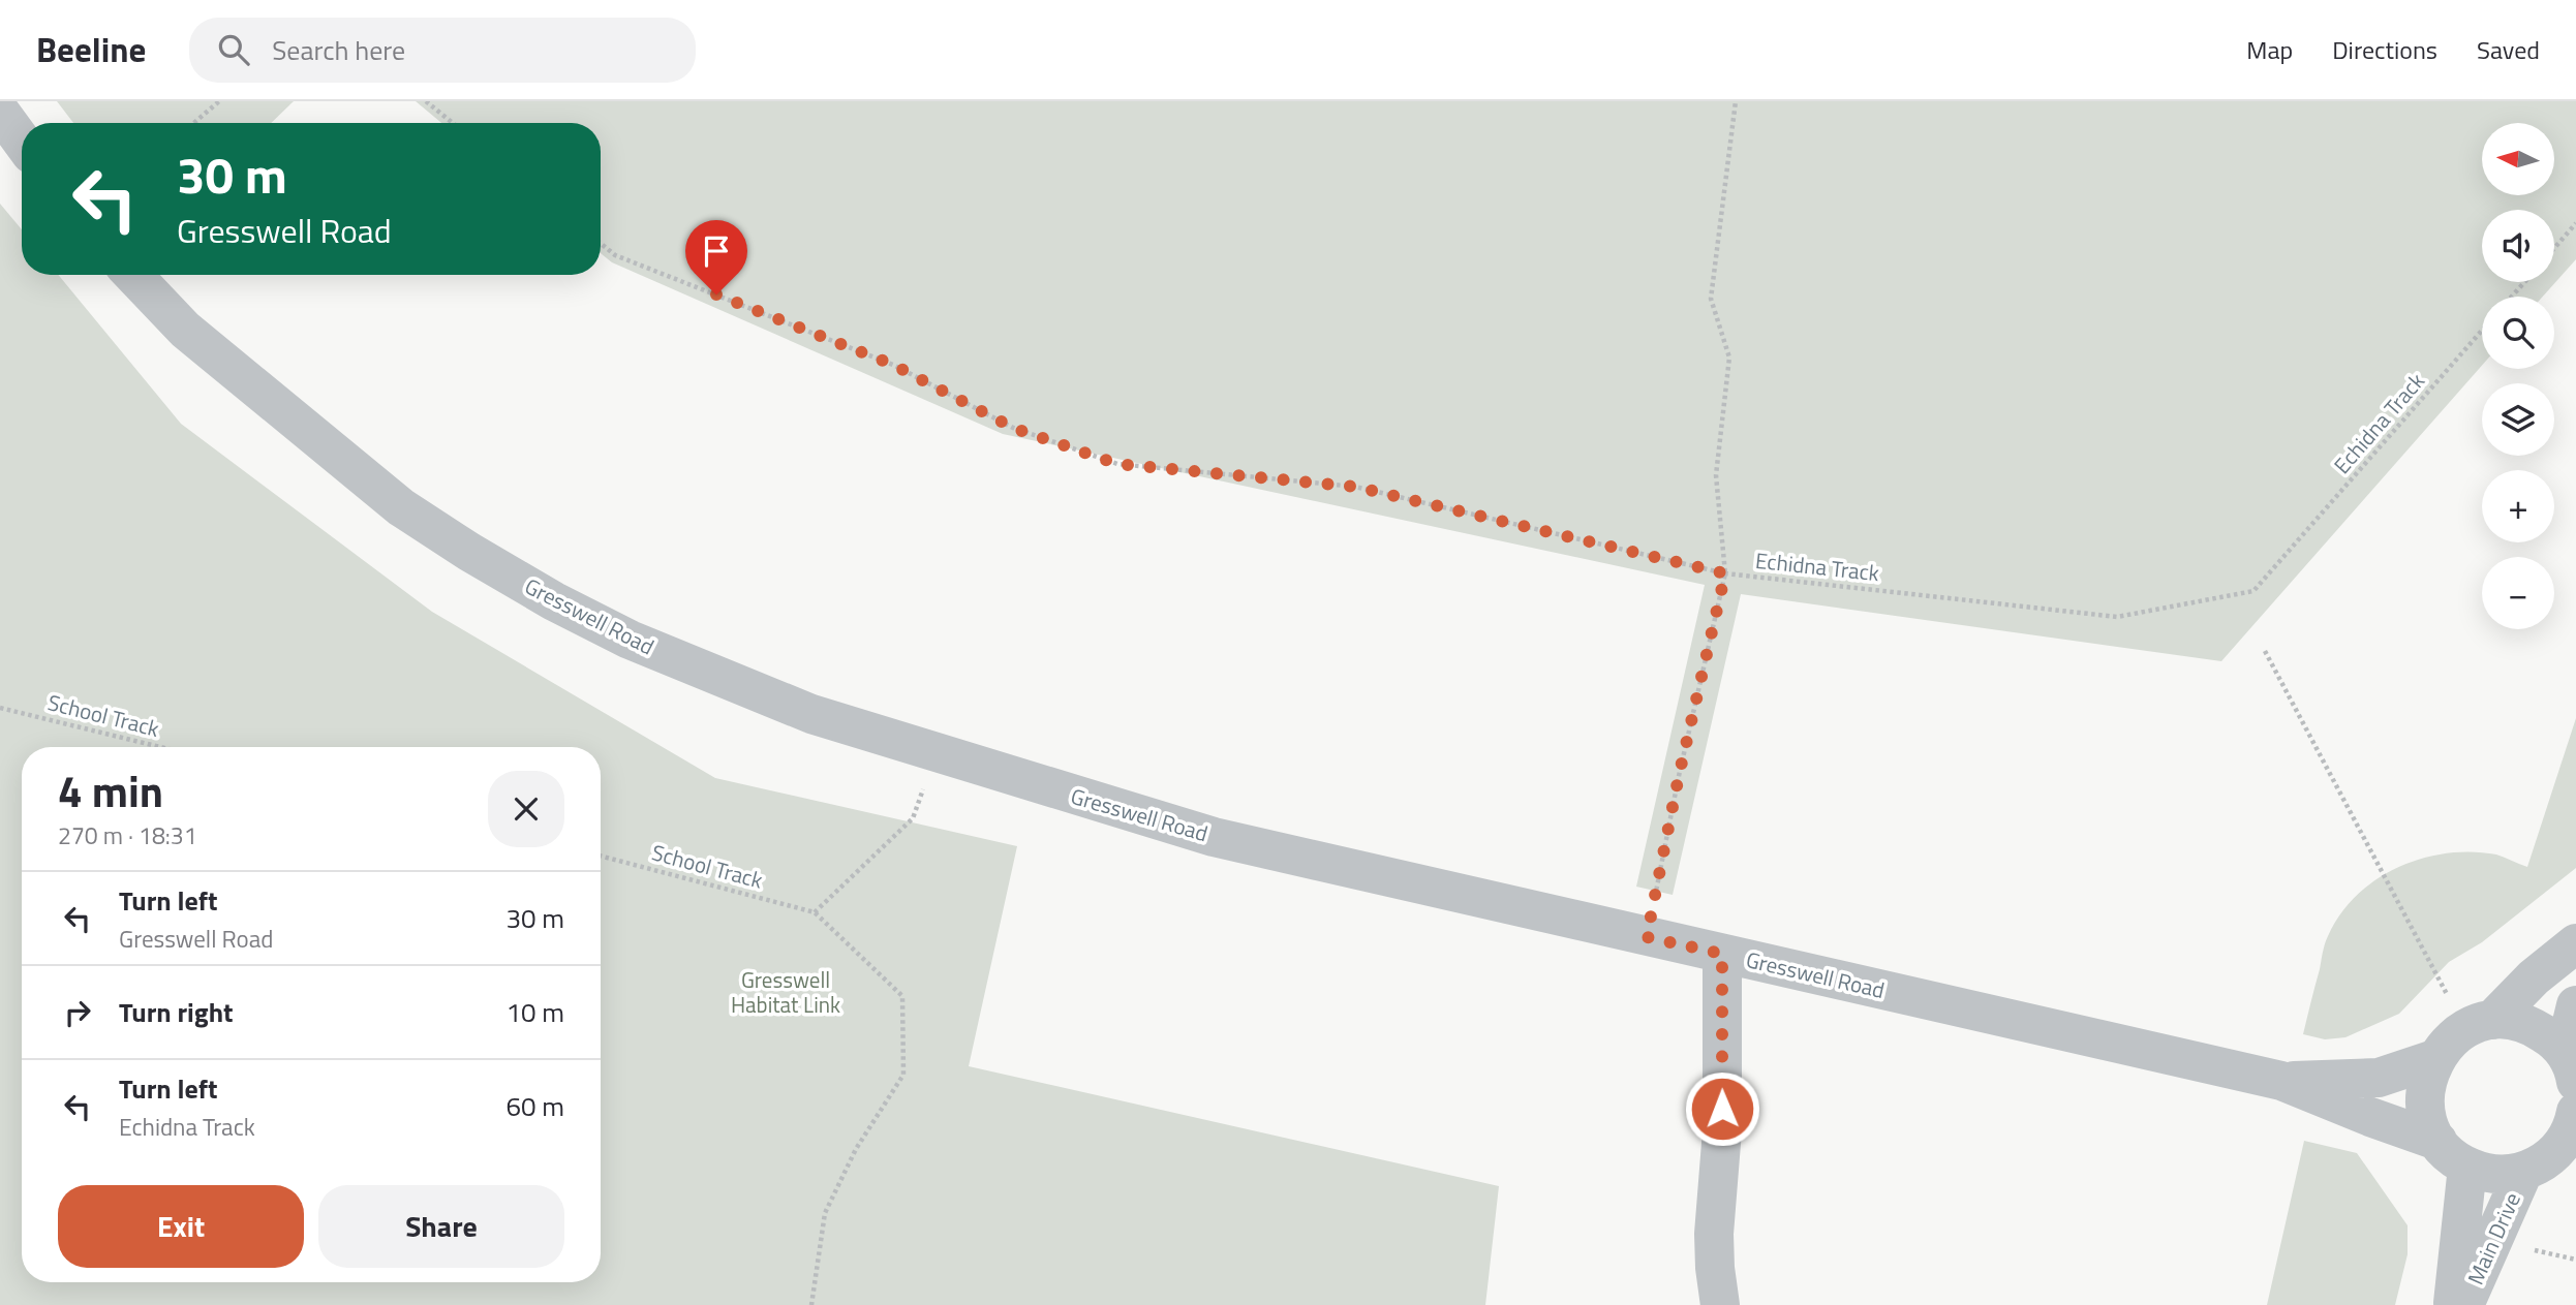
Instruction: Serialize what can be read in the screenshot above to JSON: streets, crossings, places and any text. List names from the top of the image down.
{
  "streets": {
    "street": ["Gresswell Road", "Main Drive"],
    "path": ["Echidna Track", "School Track"]
  },
  "parks": ["Gresswell Habitat Link"],
  "north": "left",
  "page": {
    "header": "Beeline",
    "search": "Search here",
    "nav": ["Map", "Directions", "Saved"],
    "map_buttons": ["+", "−"],
    "turn": ["30 m", "Gresswell Road"],
    "heading": ["4 min", "270 m · 18:31"],
    "list": [
      {
        "name": "Turn left",
        "note": "Gresswell Road",
        "value": "30 m"
      },
      {
        "name": "Turn right",
        "value": "10 m"
      },
      {
        "name": "Turn left",
        "note": "Echidna Track",
        "value": "60 m"
      }
    ],
    "buttons": ["Exit", "Share"]
  }
}
